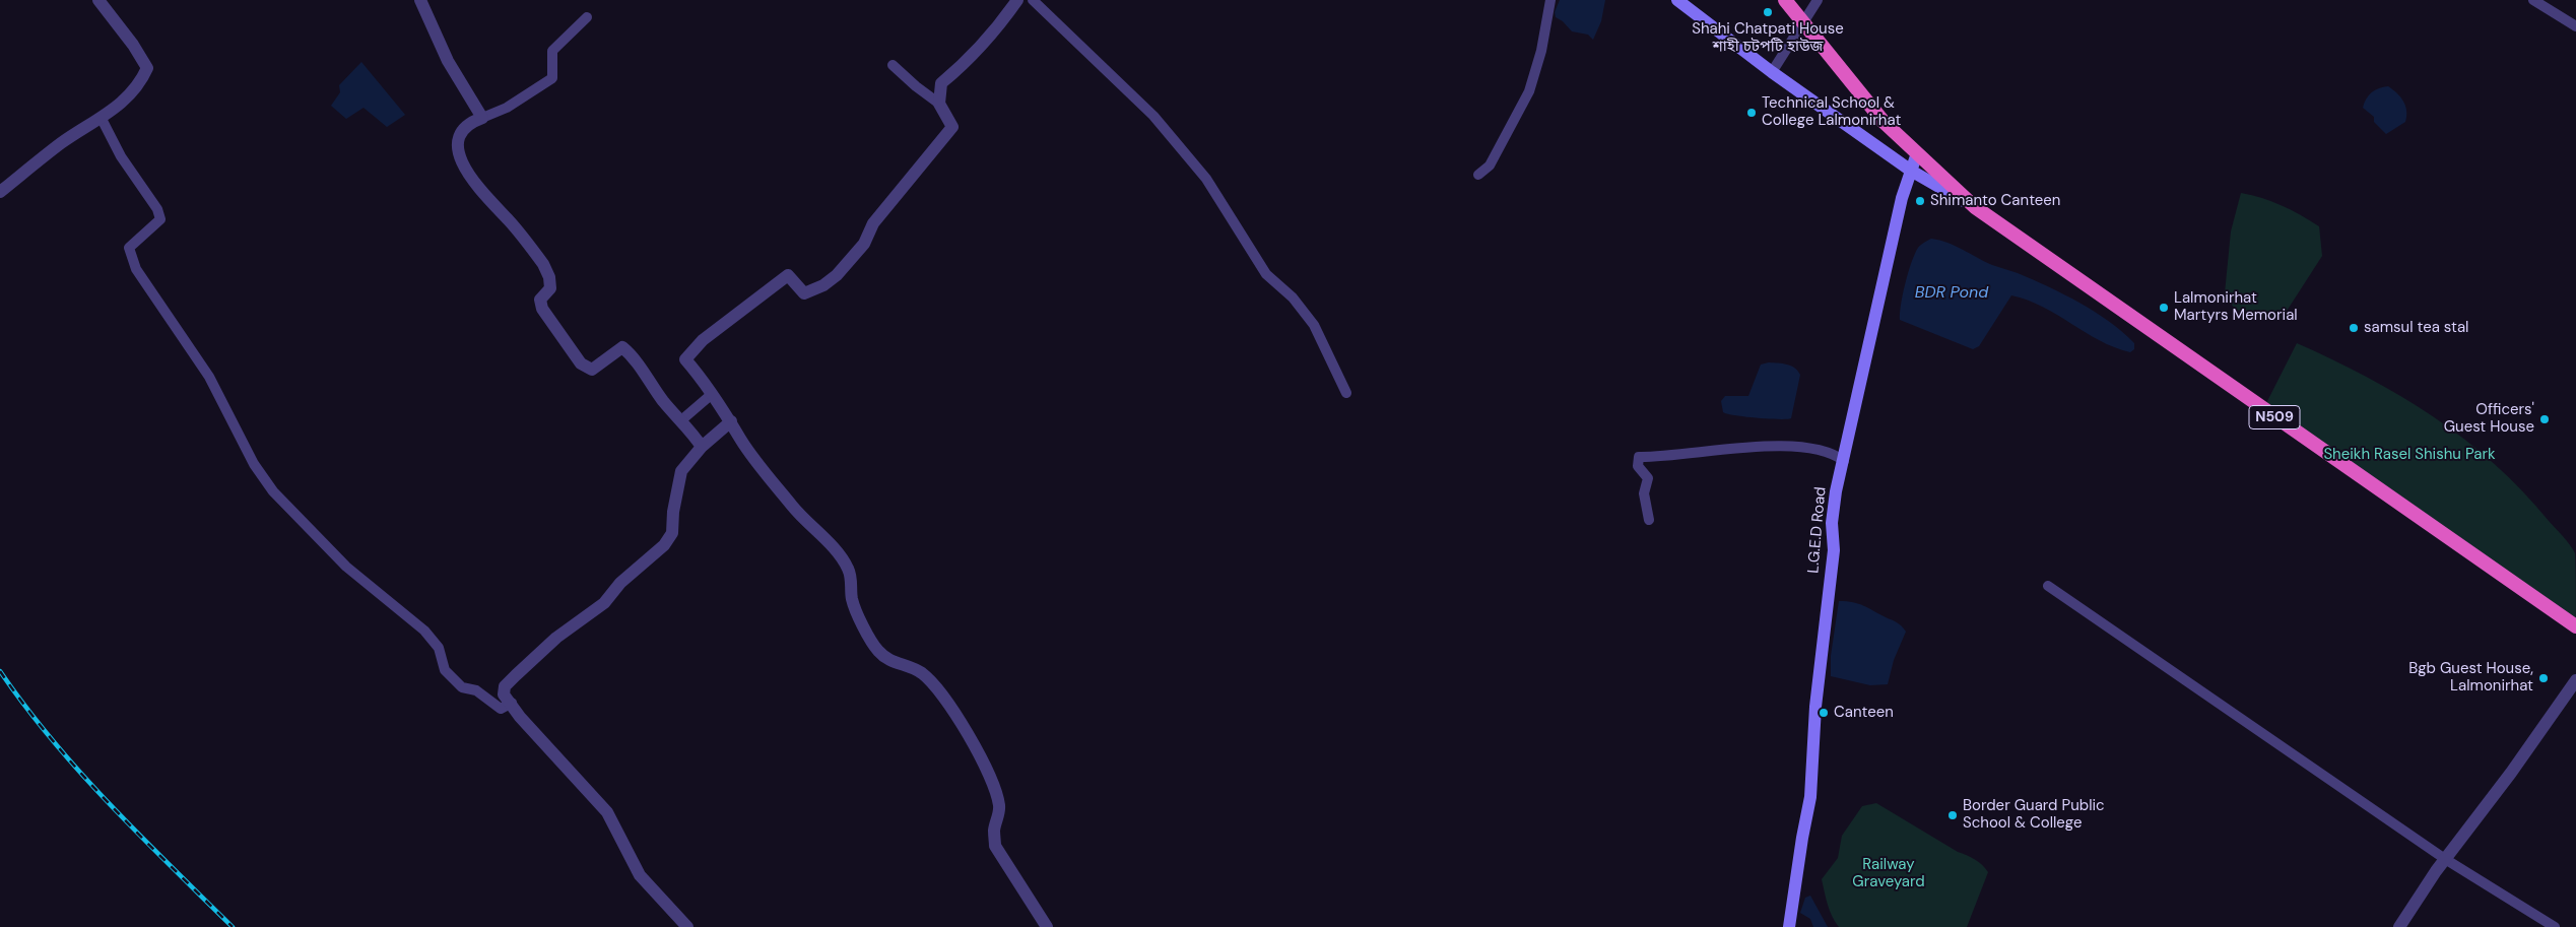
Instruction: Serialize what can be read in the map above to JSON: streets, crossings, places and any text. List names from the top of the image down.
{
  "streets": {
    "highway": ["N509"],
    "main road": ["L.G.E.D Road"]
  },
  "crossings": [
    ["N509", "L.G.E.D Road"]
  ],
  "water": ["BDR Pond"],
  "parks": ["Sheikh Rasel Shishu Park", "Railway Graveyard"],
  "places": [
    "Shahi Chatpati House শাহী চটপটি হাউজ",
    "Technical School & College Lalmonirhat",
    "Shimanto Canteen",
    "Lalmonirhat Martyrs Memorial",
    "samsul tea stal",
    "Officers' Guest House",
    "Bgb Guest House, Lalmonirhat",
    "Canteen",
    "Border Guard Public School & College"
  ]
}
